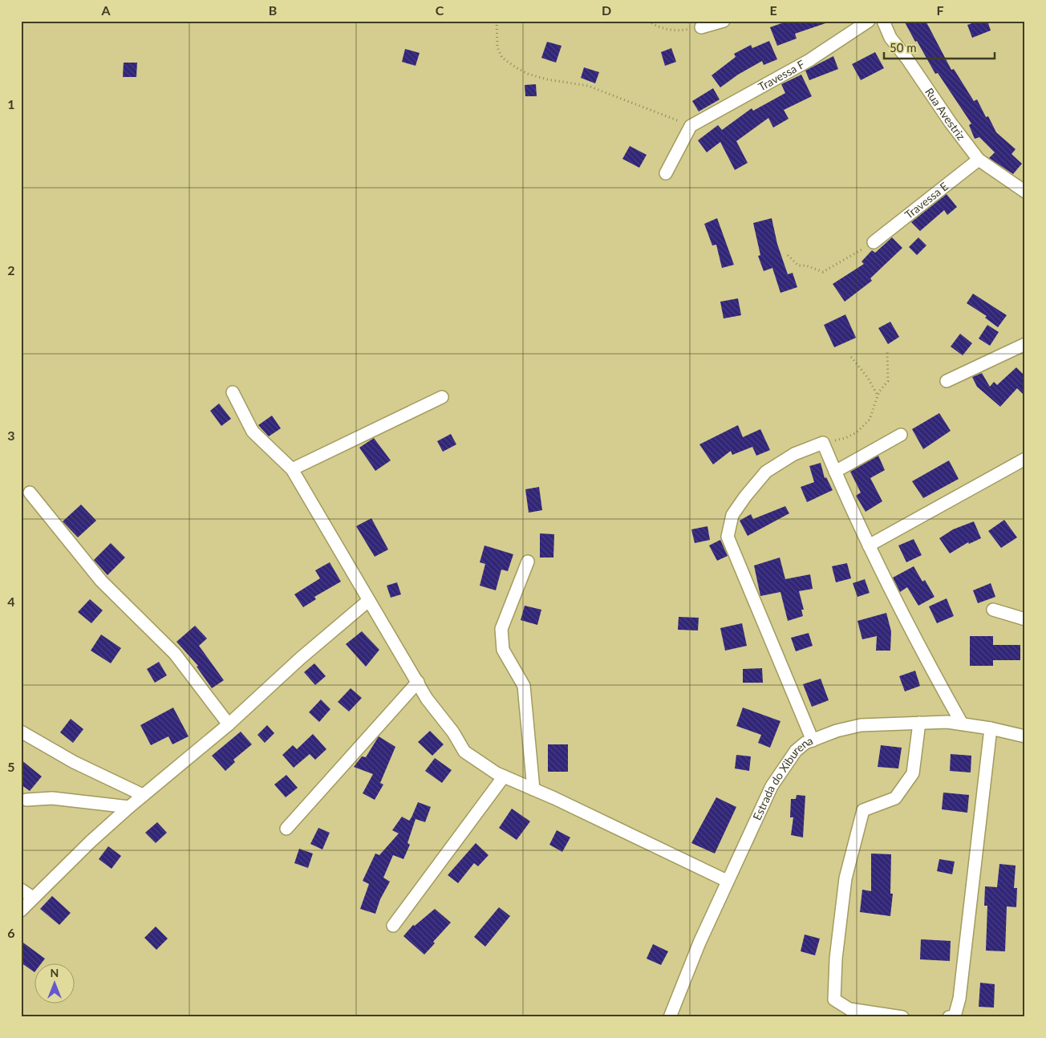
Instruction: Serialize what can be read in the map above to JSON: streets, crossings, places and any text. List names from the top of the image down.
{
  "streets": {
    "street": [
      "Travessa F",
      "Rua Avestriz",
      "Travessa E",
      "Estrada do Xiburena"
    ]
  },
  "crossings": [
    ["Rua Avestriz", "Travessa E"]
  ],
  "scale_bar": "50 m",
  "north": "top",
  "grid": {
    "columns": [
      "A",
      "B",
      "C",
      "D",
      "E",
      "F"
    ],
    "rows": [
      "1",
      "2",
      "3",
      "4",
      "5",
      "6"
    ]
  }
}
